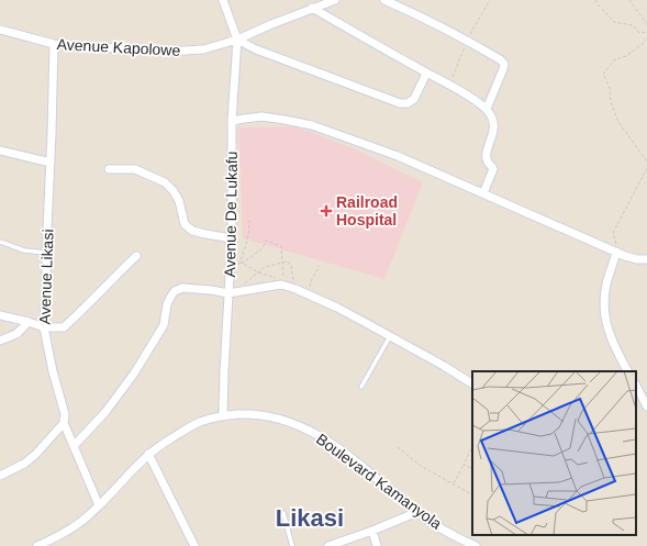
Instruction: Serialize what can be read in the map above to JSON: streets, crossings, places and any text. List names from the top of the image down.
{
  "streets": {
    "street": [
      "Avenue Kapolowe",
      "Avenue De Lukafu",
      "Avenue Likasi",
      "Boulevard Kamanyola"
    ]
  },
  "crossings": [
    ["Avenue Kapolowe", "Avenue De Lukafu"],
    ["Avenue Kapolowe", "Avenue Likasi"],
    ["Avenue De Lukafu", "Boulevard Kamanyola"],
    ["Avenue Likasi", "Boulevard Kamanyola"]
  ],
  "districts": ["Likasi"],
  "places": {
    "health": ["Railroad Hospital"]
  }
}
